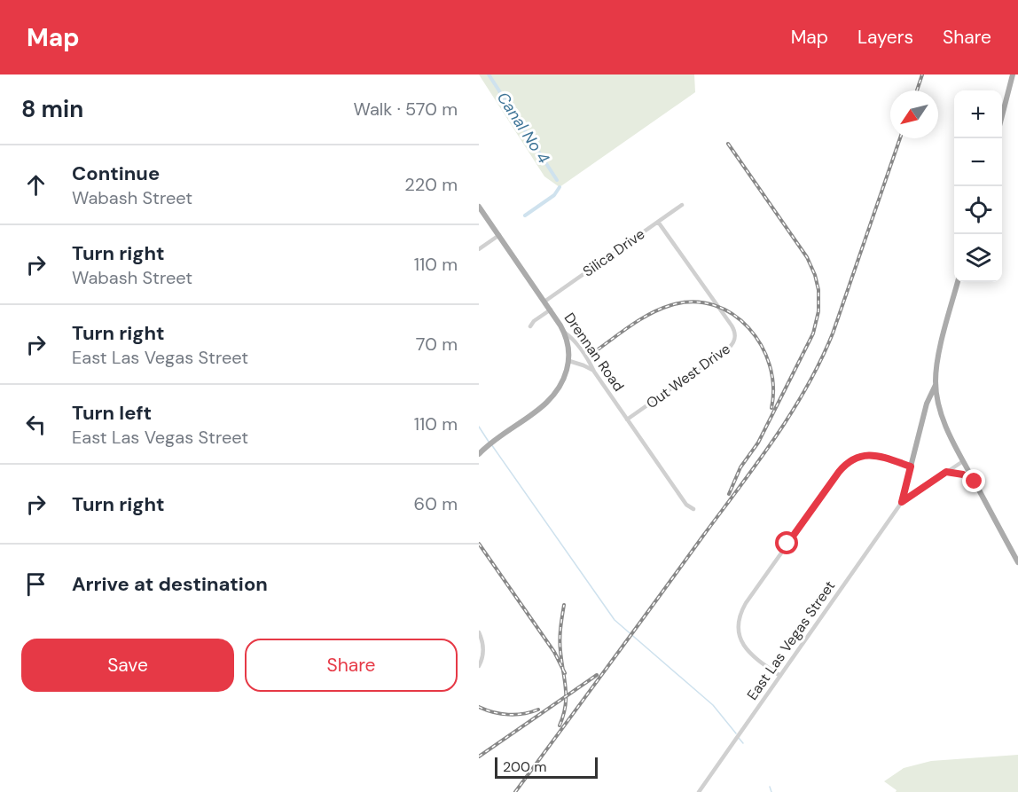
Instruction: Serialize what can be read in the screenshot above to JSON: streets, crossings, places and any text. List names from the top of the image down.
{
  "streets": {
    "main road": ["Drennan Road"],
    "street": ["Silica Drive", "Out West Drive", "East Las Vegas Street"]
  },
  "crossings": [
    ["Silica Drive", "Drennan Road"],
    ["Silica Drive", "Out West Drive"],
    ["Drennan Road", "Out West Drive"]
  ],
  "water": ["Canal No 4"],
  "scale_bar": "200 m",
  "north": "bottom left",
  "page": {
    "header": "Map",
    "nav": ["Map", "Layers", "Share"],
    "heading": ["8 min", "Walk · 570 m"],
    "map_buttons": ["+", "−"],
    "list": [
      ["Continue", "Wabash Street", "220 m"],
      ["Turn right", "Wabash Street", "110 m"],
      ["Turn right", "East Las Vegas Street", "70 m"],
      ["Turn left", "East Las Vegas Street", "110 m"],
      ["Turn right", "60 m"],
      "Arrive at destination"
    ],
    "buttons": ["Save", "Share"],
    "scale": "200 m"
  }
}
